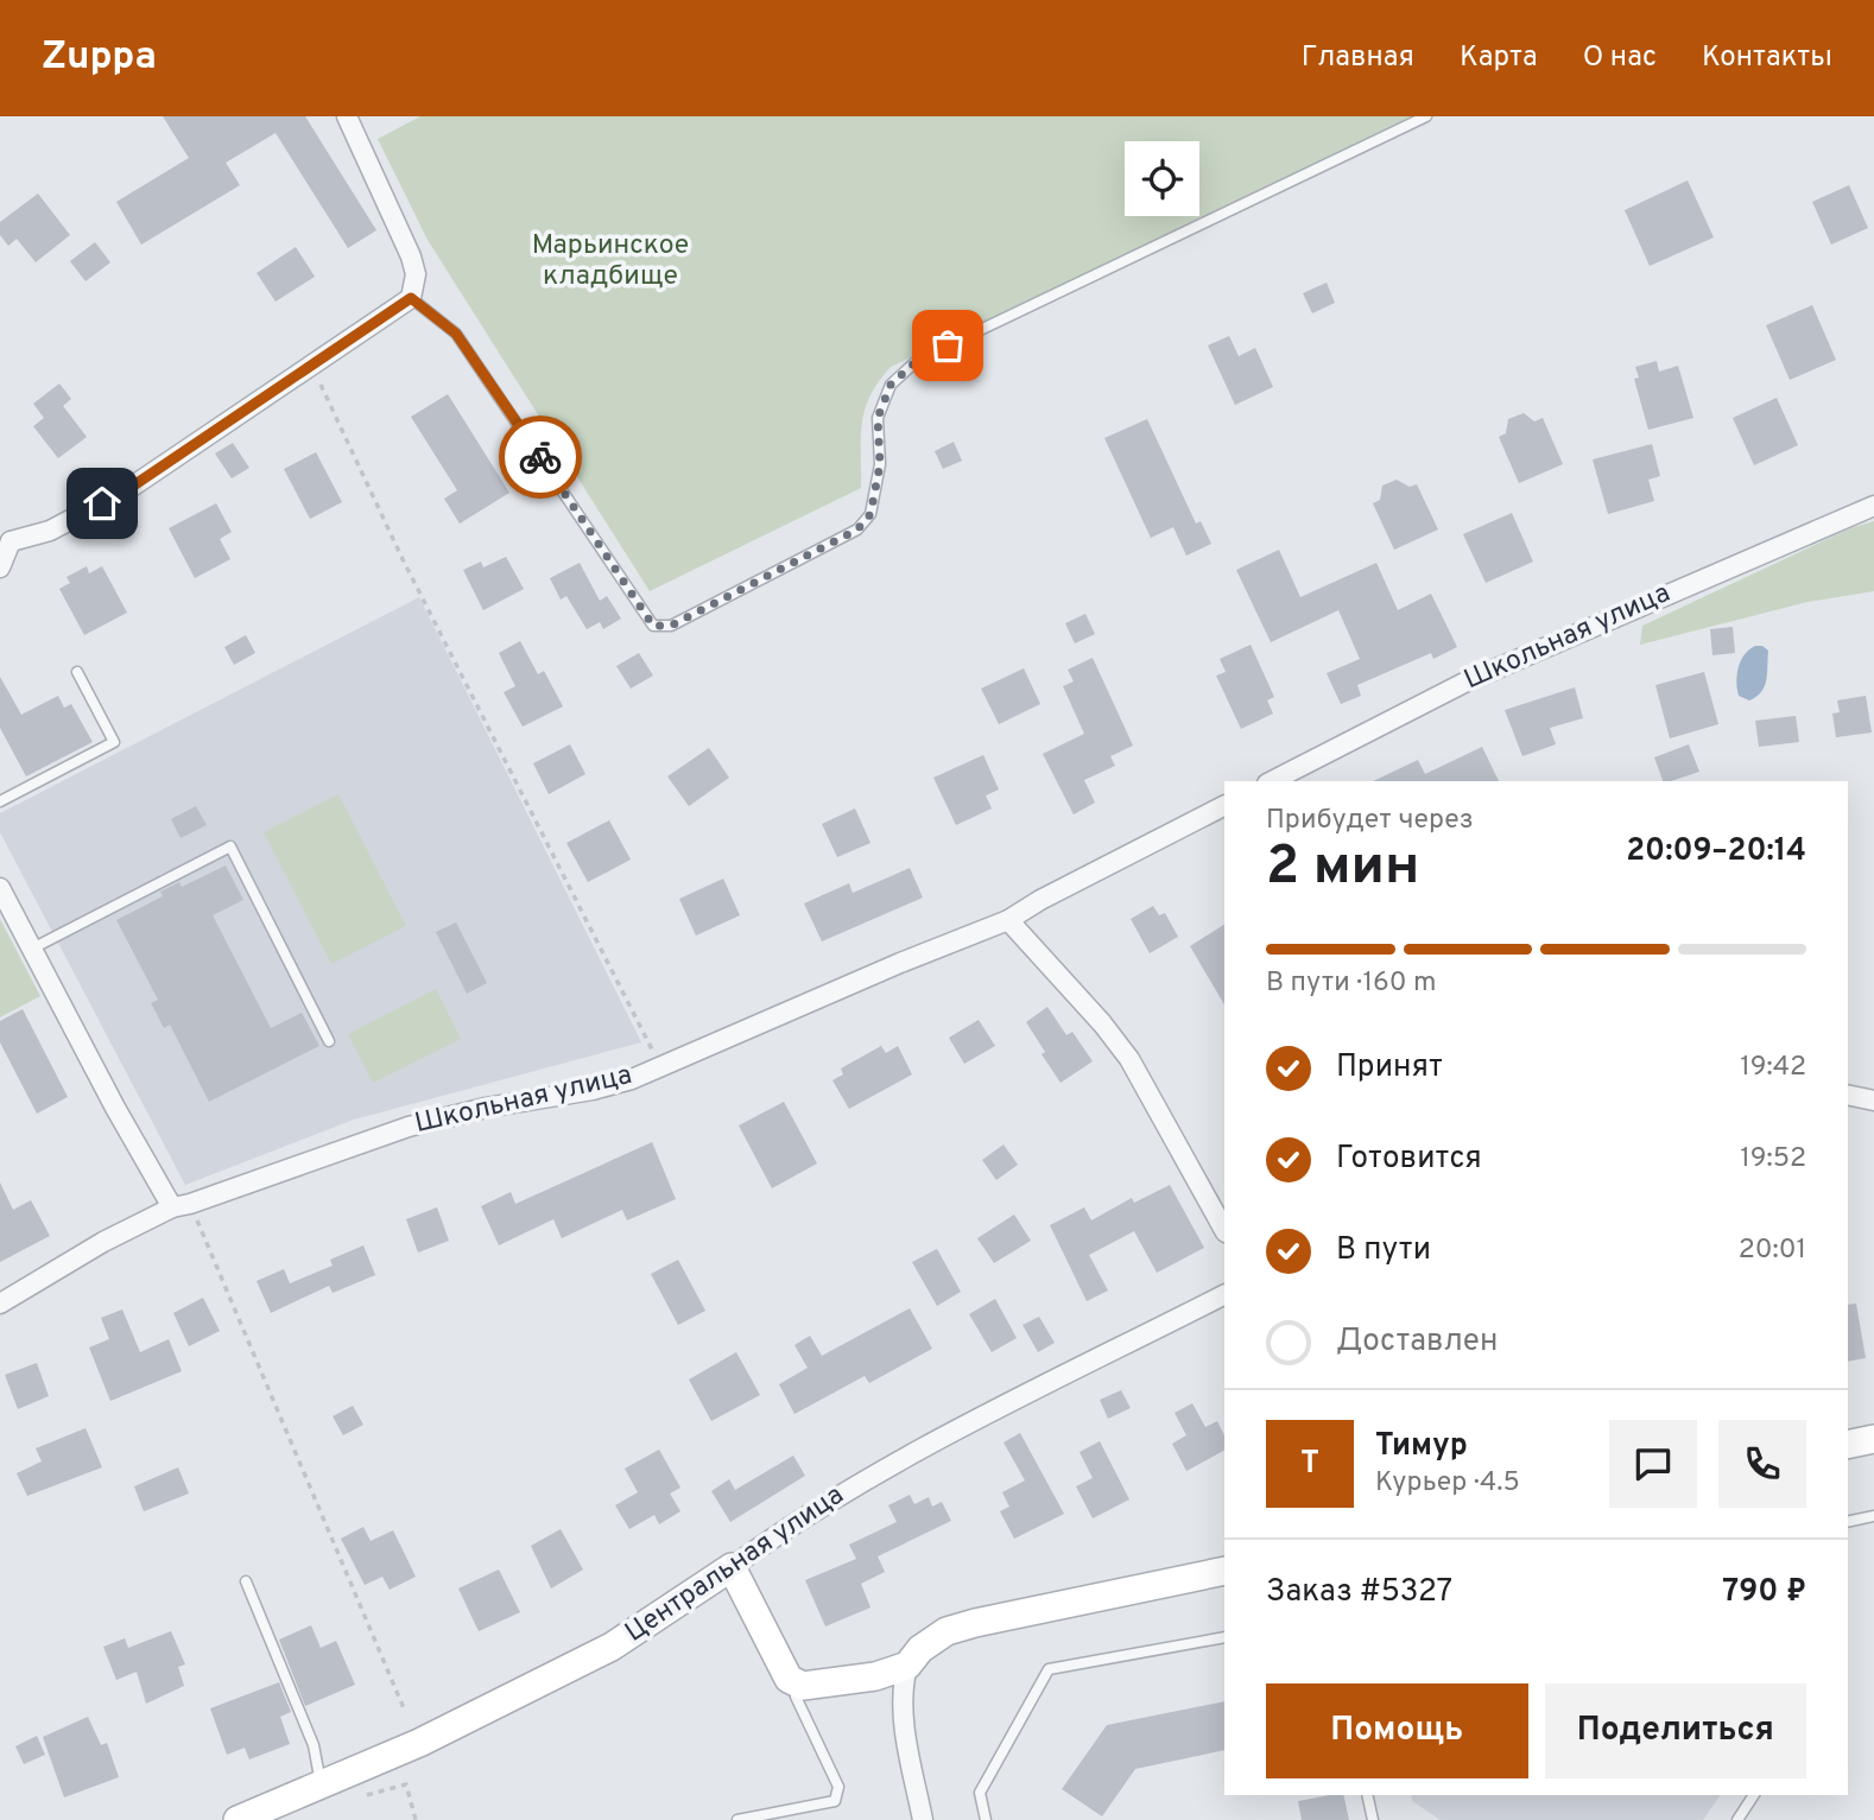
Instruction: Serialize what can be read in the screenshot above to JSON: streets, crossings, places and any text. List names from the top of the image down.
{
  "streets": {
    "street": ["Школьная улица", "Центральная улица"]
  },
  "parks": ["Марьинское кладбище"],
  "page": {
    "header": "Zuppa",
    "nav": [
      "Главная",
      "Карта",
      "О нас",
      "Контакты"
    ],
    "heading": ["2 мин", "Прибудет через", "20:09–20:14"],
    "panel": [
      "Тимур",
      "Курьер · 4.5",
      "Заказ #5327",
      "790 ₽"
    ],
    "bar": "В пути · 160 m",
    "list": [
      ["Принят", "19:42"],
      ["Готовится", "19:52"],
      ["В пути", "20:01"],
      "Доставлен"
    ],
    "round": "Т",
    "buttons": ["Помощь", "Поделиться"]
  }
}
